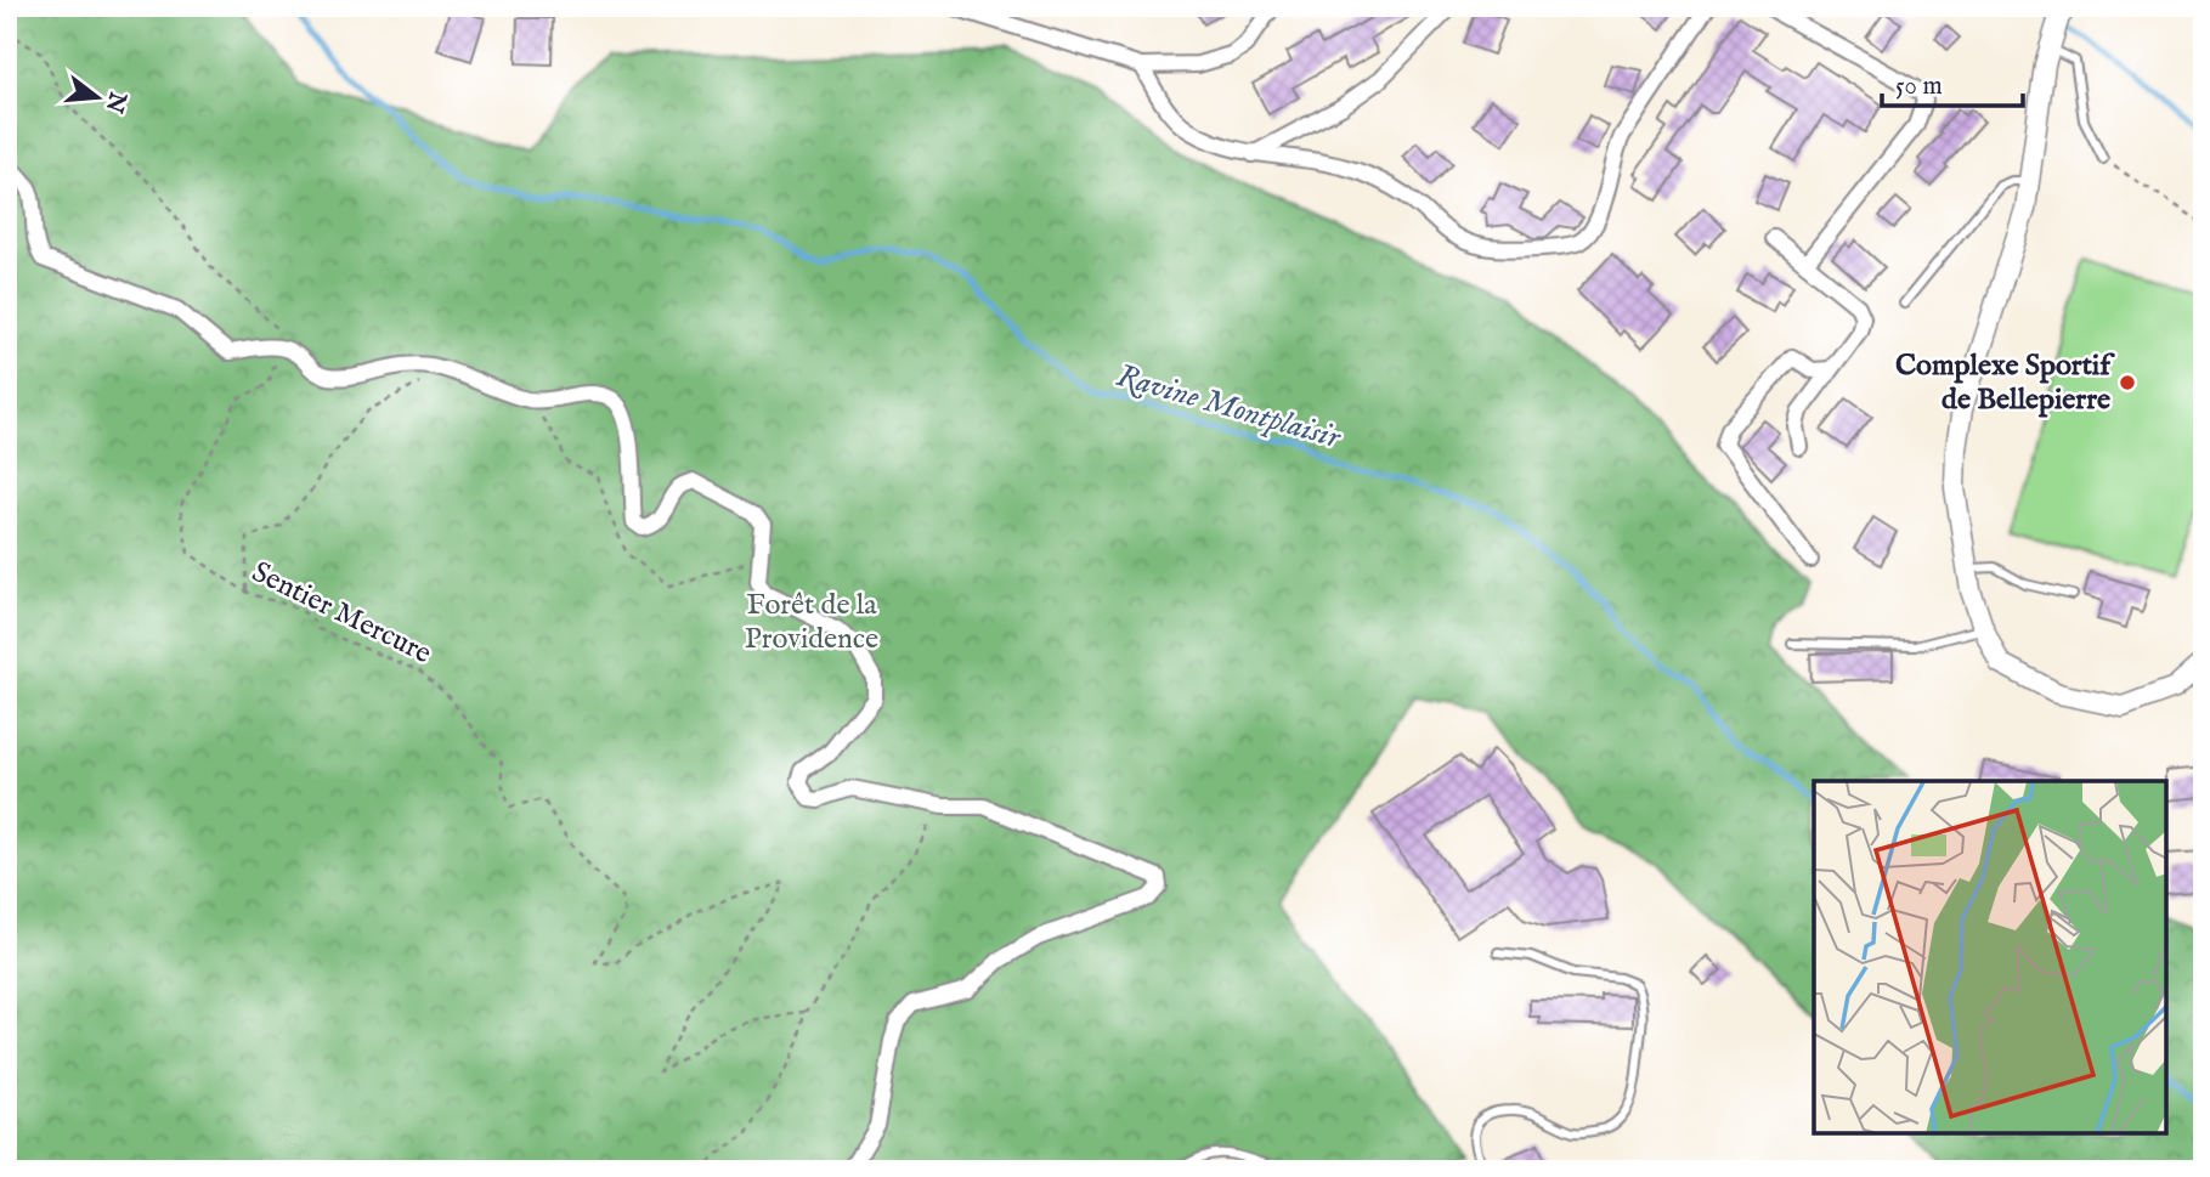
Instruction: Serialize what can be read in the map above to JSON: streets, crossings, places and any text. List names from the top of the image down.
{
  "streets": {
    "path": ["Sentier Mercure"]
  },
  "water": ["Ravine Montplaisir"],
  "parks": ["Forêt de la Providence"],
  "places": ["Complexe Sportif de Bellepierre"],
  "scale_bar": "50 m",
  "north": "right"
}
